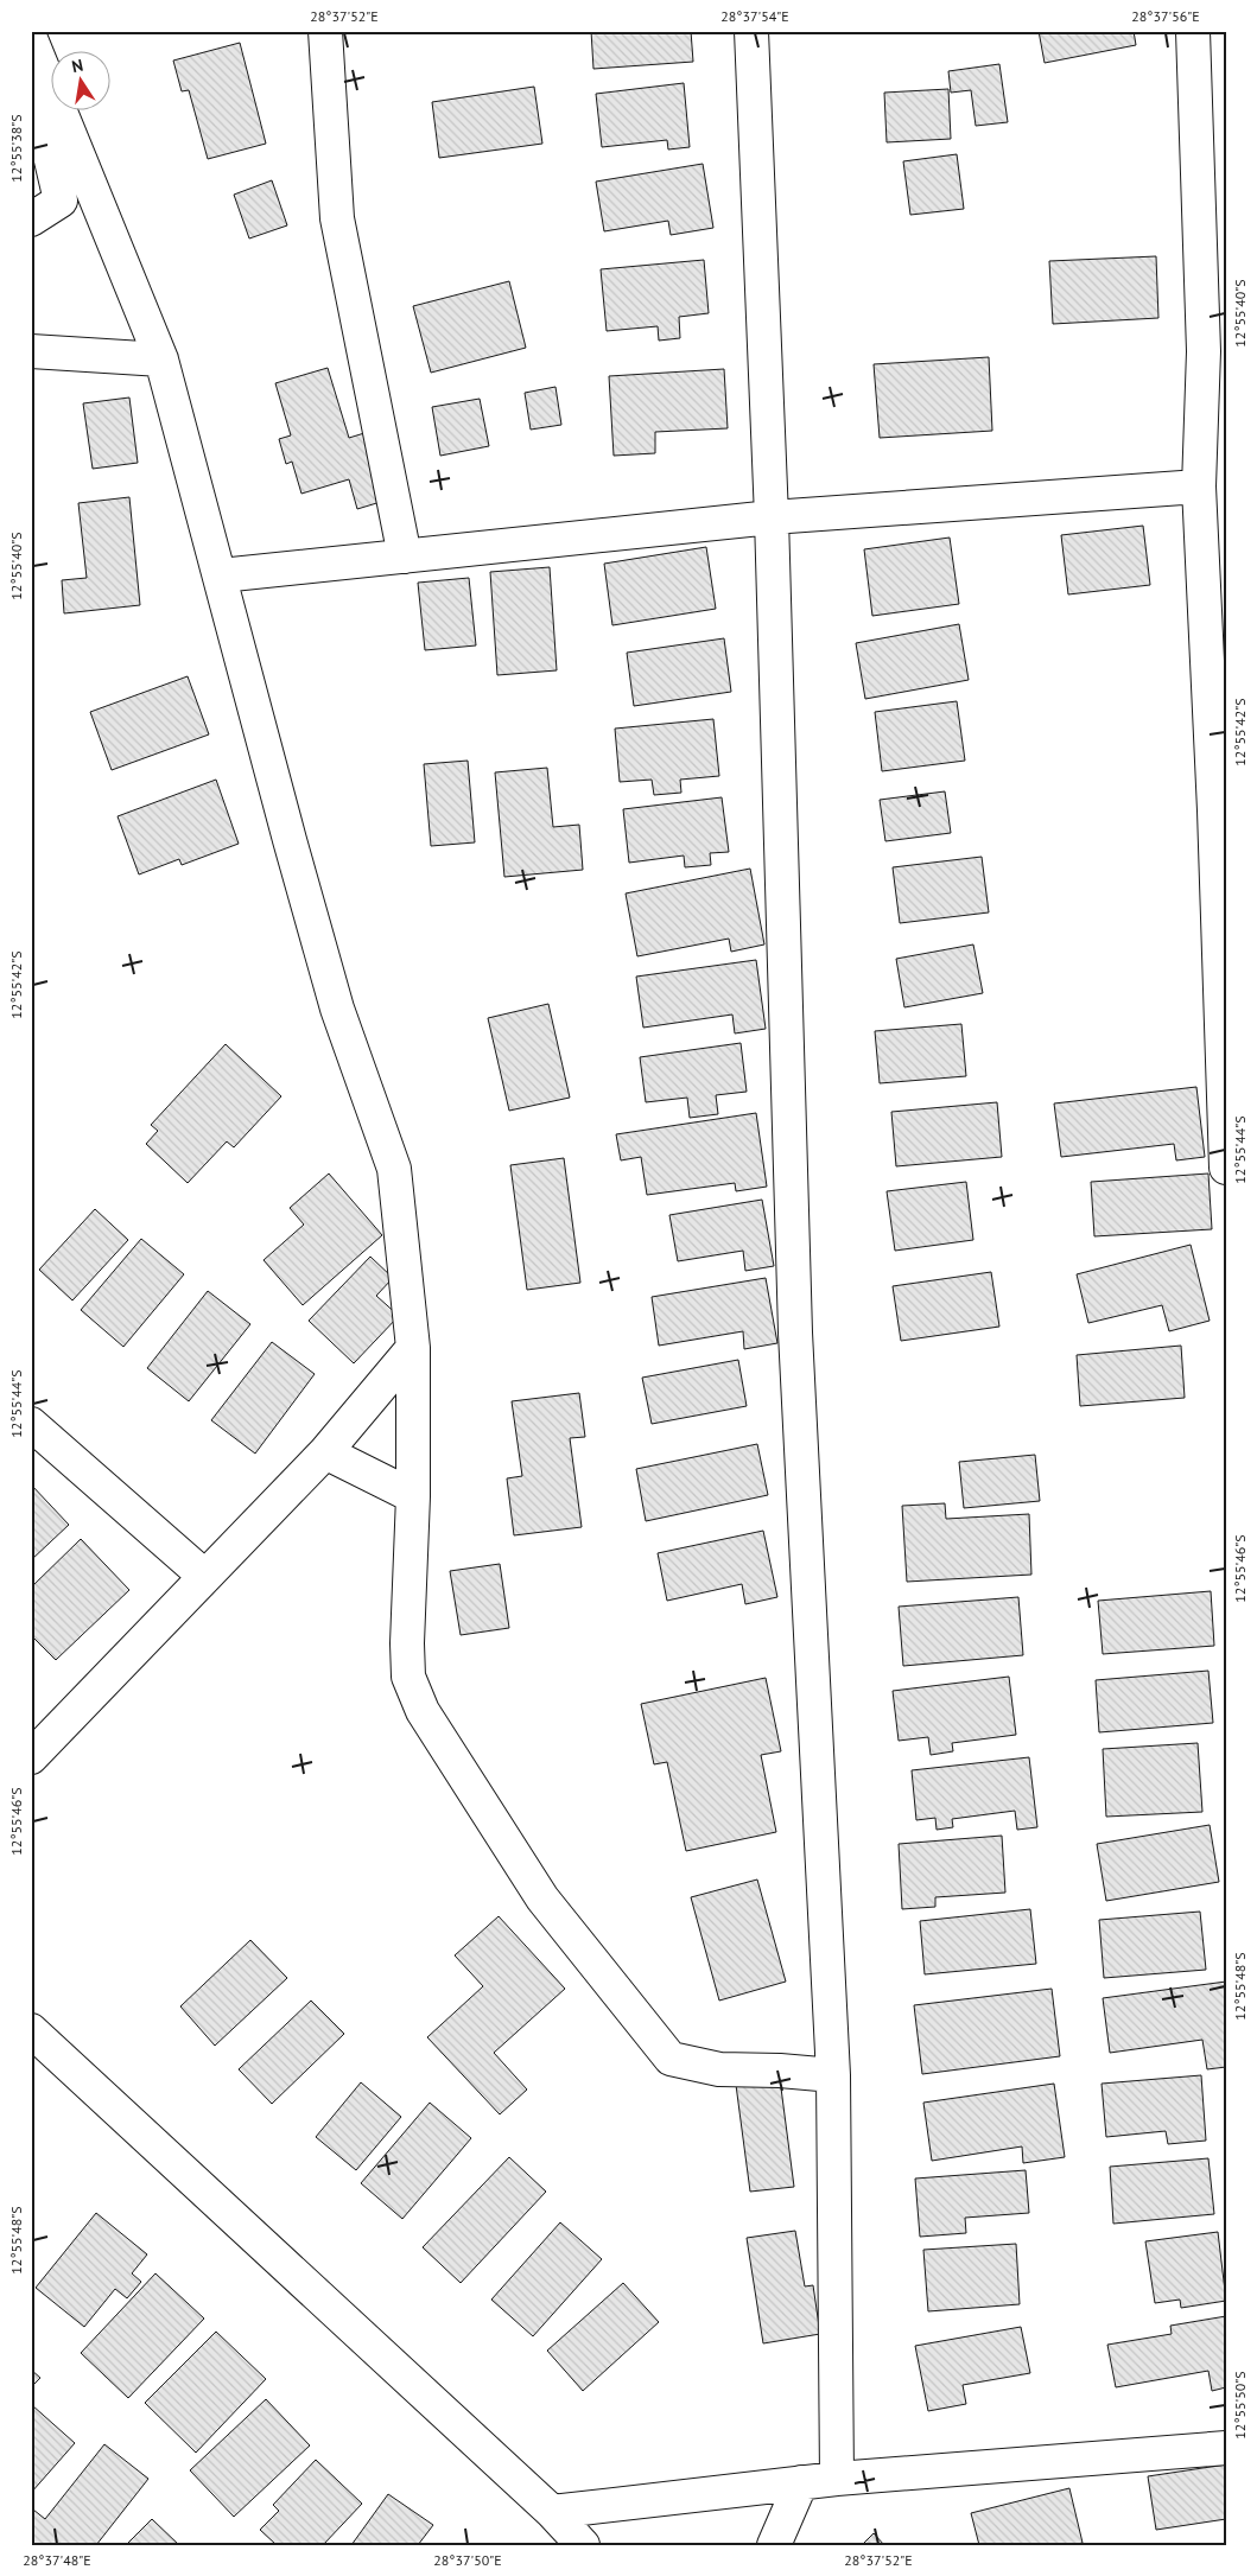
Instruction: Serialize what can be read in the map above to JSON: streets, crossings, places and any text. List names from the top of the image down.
{
  "north": "top",
  "coordinates": [
    "28°37'52\"E",
    "28°37'54\"E",
    "28°37'56\"E",
    "12°55'38\"S",
    "12°55'40\"S",
    "12°55'42\"S",
    "12°55'44\"S",
    "12°55'46\"S",
    "12°55'48\"S",
    "12°55'50\"S",
    "28°37'48\"E",
    "28°37'50\"E"
  ]
}
